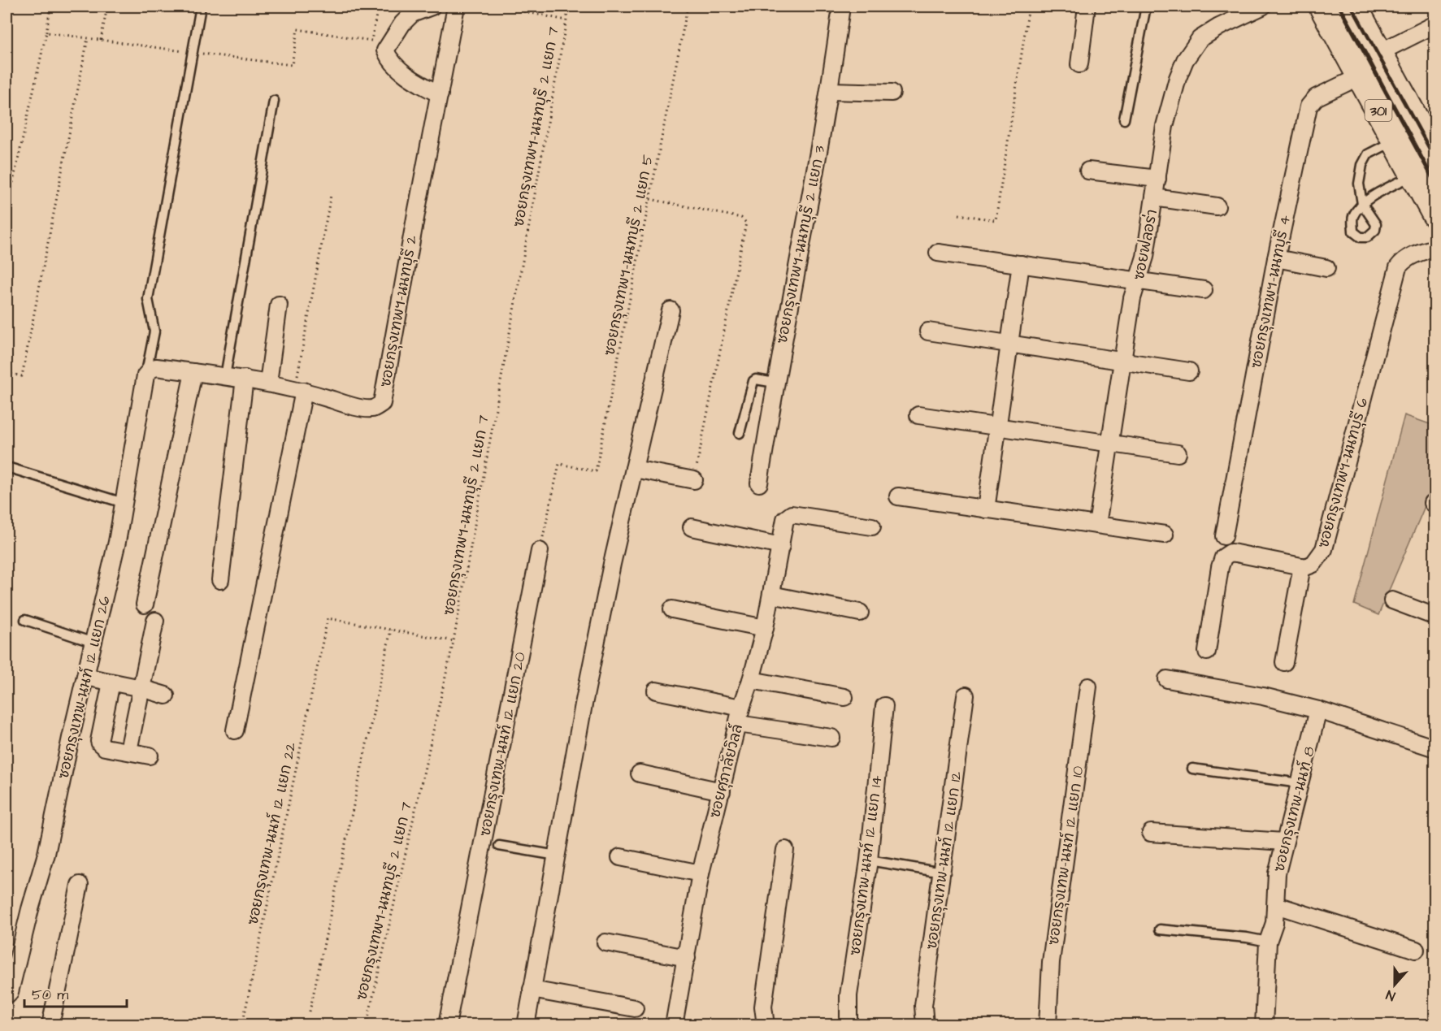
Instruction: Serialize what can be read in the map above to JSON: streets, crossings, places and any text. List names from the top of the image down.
{
  "streets": {
    "main road": ["301"],
    "street": [
      "ซอยกรุงเทพฯ-นนทบุรี 2 แยก 3",
      "ซอยฟลอร่า",
      "ซอยกรุงเทพฯ-นนทบุรี 4",
      "ซอยกรุงเทพฯ-นนทบุรี 2",
      "ซอยกรุงเทพฯ-นนทบุรี 6",
      "ซอยกรุงเทพ-นนท์ 12 แยก 26",
      "ซอยกรุงเทพ-นนท์ 12 แยก 20",
      "ซอยศุภาลัยวิลล์",
      "ซอยกรุงเทพ-นนท์ 8",
      "ซอยกรุงเทพ-นนท์ 12 แยก 10",
      "ซอยกรุงเทพ-นนท์ 12 แยก 12",
      "ซอยกรุงเทพ-นนท์ 12 แยก 14"
    ],
    "path": ["ซอยกรุงเทพฯ-นนทบุรี 2 แยก 7", "ซอยกรุงเทพฯ-นนทบุรี 2 แยก 5", "ซอยกรุงเทพ-นนท์ 12 แยก 22"]
  },
  "crossings": [
    ["301", "ซอยกรุงเทพฯ-นนทบุรี 4"],
    ["ซอยกรุงเทพฯ-นนทบุรี 2 แยก 5", "ซอยกรุงเทพ-นนท์ 12 แยก 20"],
    ["ซอยกรุงเทพฯ-นนทบุรี 2", "ซอยกรุงเทพ-นนท์ 12 แยก 26"]
  ],
  "scale_bar": "50 m",
  "north": "bottom"
}
